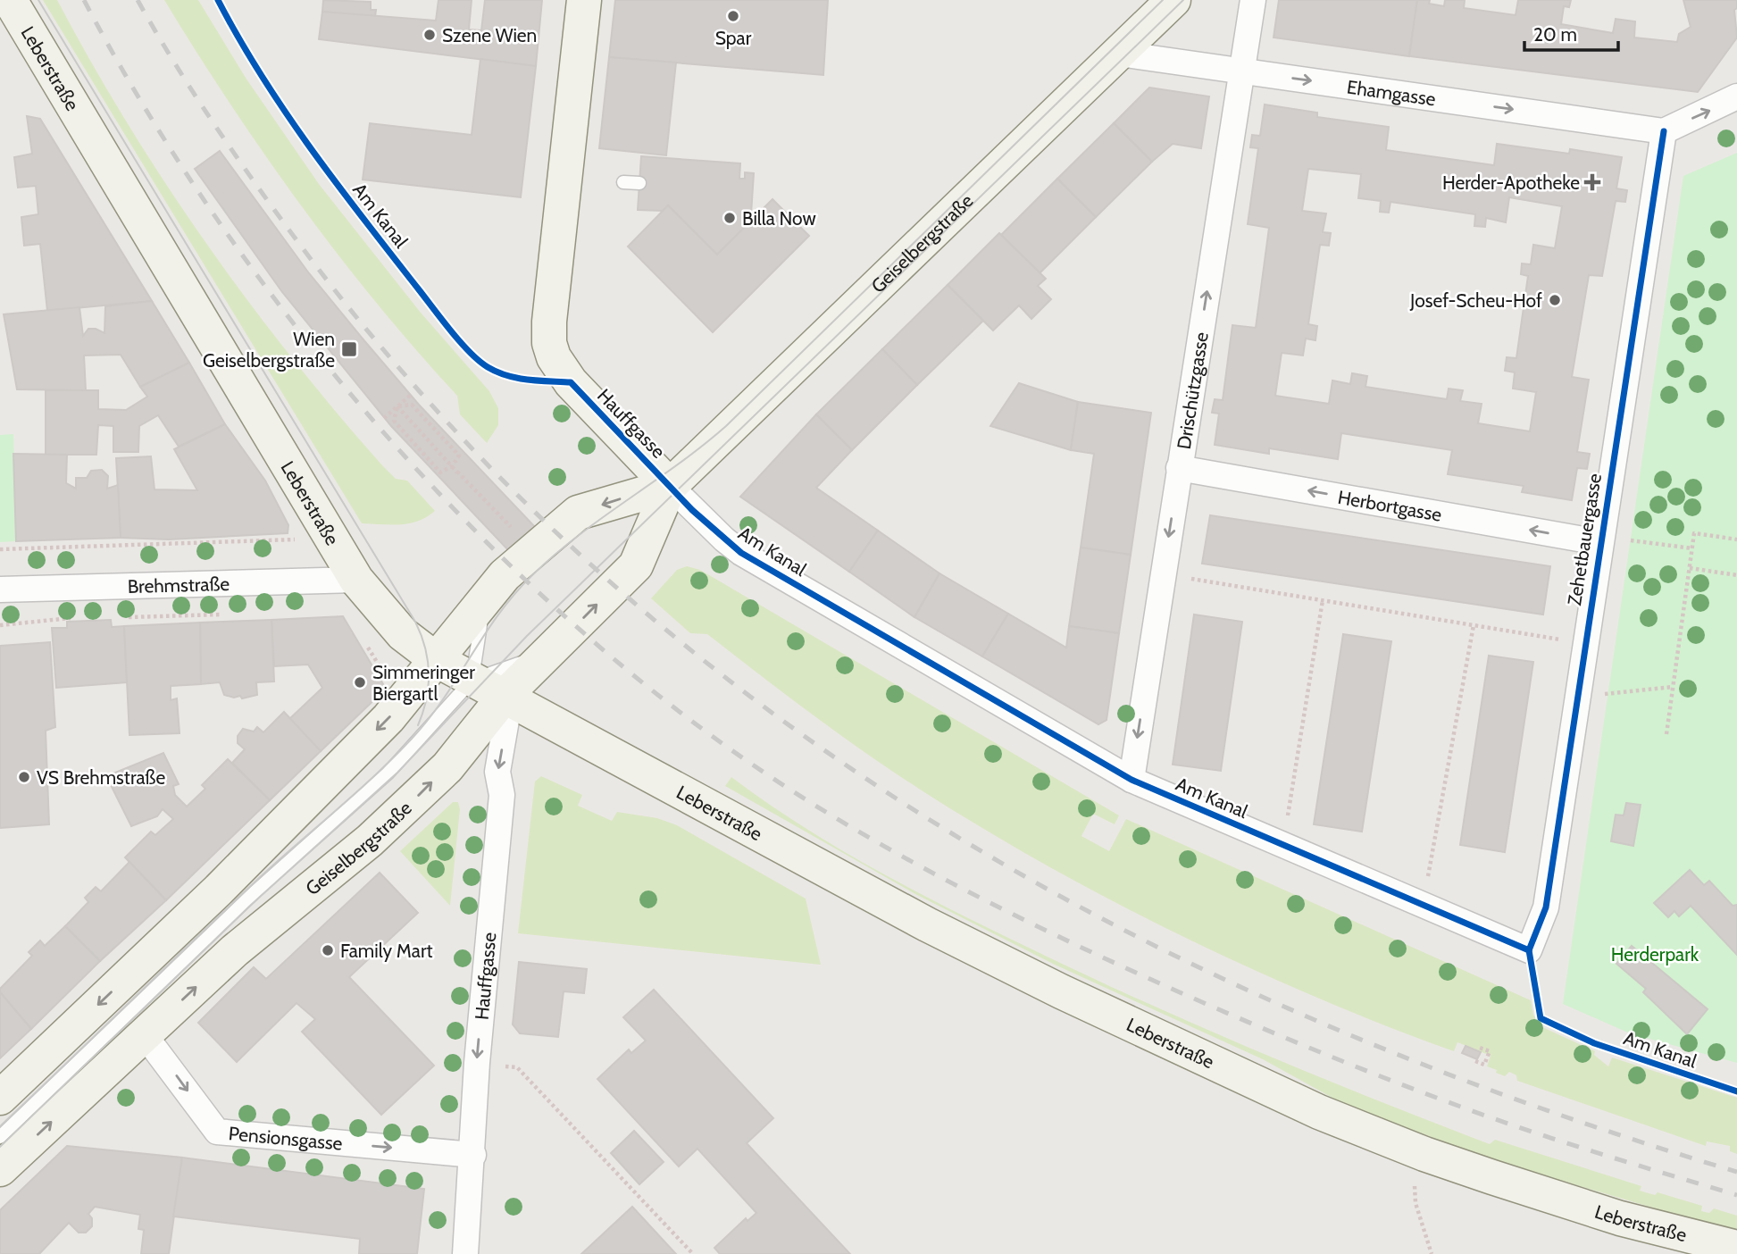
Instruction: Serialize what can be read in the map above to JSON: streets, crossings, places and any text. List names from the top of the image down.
{
  "streets": {
    "main road": ["Leberstraße", "Geiselbergstraße", "Hauffgasse"],
    "street": [
      "Ehamgasse",
      "Am Kanal",
      "Drischützgasse",
      "Herbortgasse",
      "Zehetbauergasse",
      "Brehmstraße",
      "Pensionsgasse"
    ]
  },
  "crossings": [
    ["Leberstraße", "Geiselbergstraße"],
    ["Leberstraße", "Hauffgasse"],
    ["Leberstraße", "Brehmstraße"],
    ["Ehamgasse", "Geiselbergstraße"],
    ["Ehamgasse", "Drischützgasse"],
    ["Ehamgasse", "Zehetbauergasse"],
    ["Am Kanal", "Geiselbergstraße"],
    ["Am Kanal", "Drischützgasse"],
    ["Am Kanal", "Hauffgasse"],
    ["Am Kanal", "Zehetbauergasse"],
    ["Geiselbergstraße", "Hauffgasse"],
    ["Geiselbergstraße", "Pensionsgasse"],
    ["Drischützgasse", "Herbortgasse"],
    ["Hauffgasse", "Pensionsgasse"],
    ["Herbortgasse", "Zehetbauergasse"]
  ],
  "one_way": ["Ehamgasse", "Herbortgasse", "Pensionsgasse"],
  "parks": ["Herderpark"],
  "places": {
    "other": [
      "Spar",
      "Szene Wien",
      "Billa Now",
      "Josef-Scheu-Hof",
      "Simmeringer Biergartl",
      "VS Brehmstraße",
      "Family Mart"
    ],
    "health": ["Herder-Apotheke"],
    "transit": ["Wien Geiselbergstraße"]
  },
  "scale_bar": "20 m"
}
